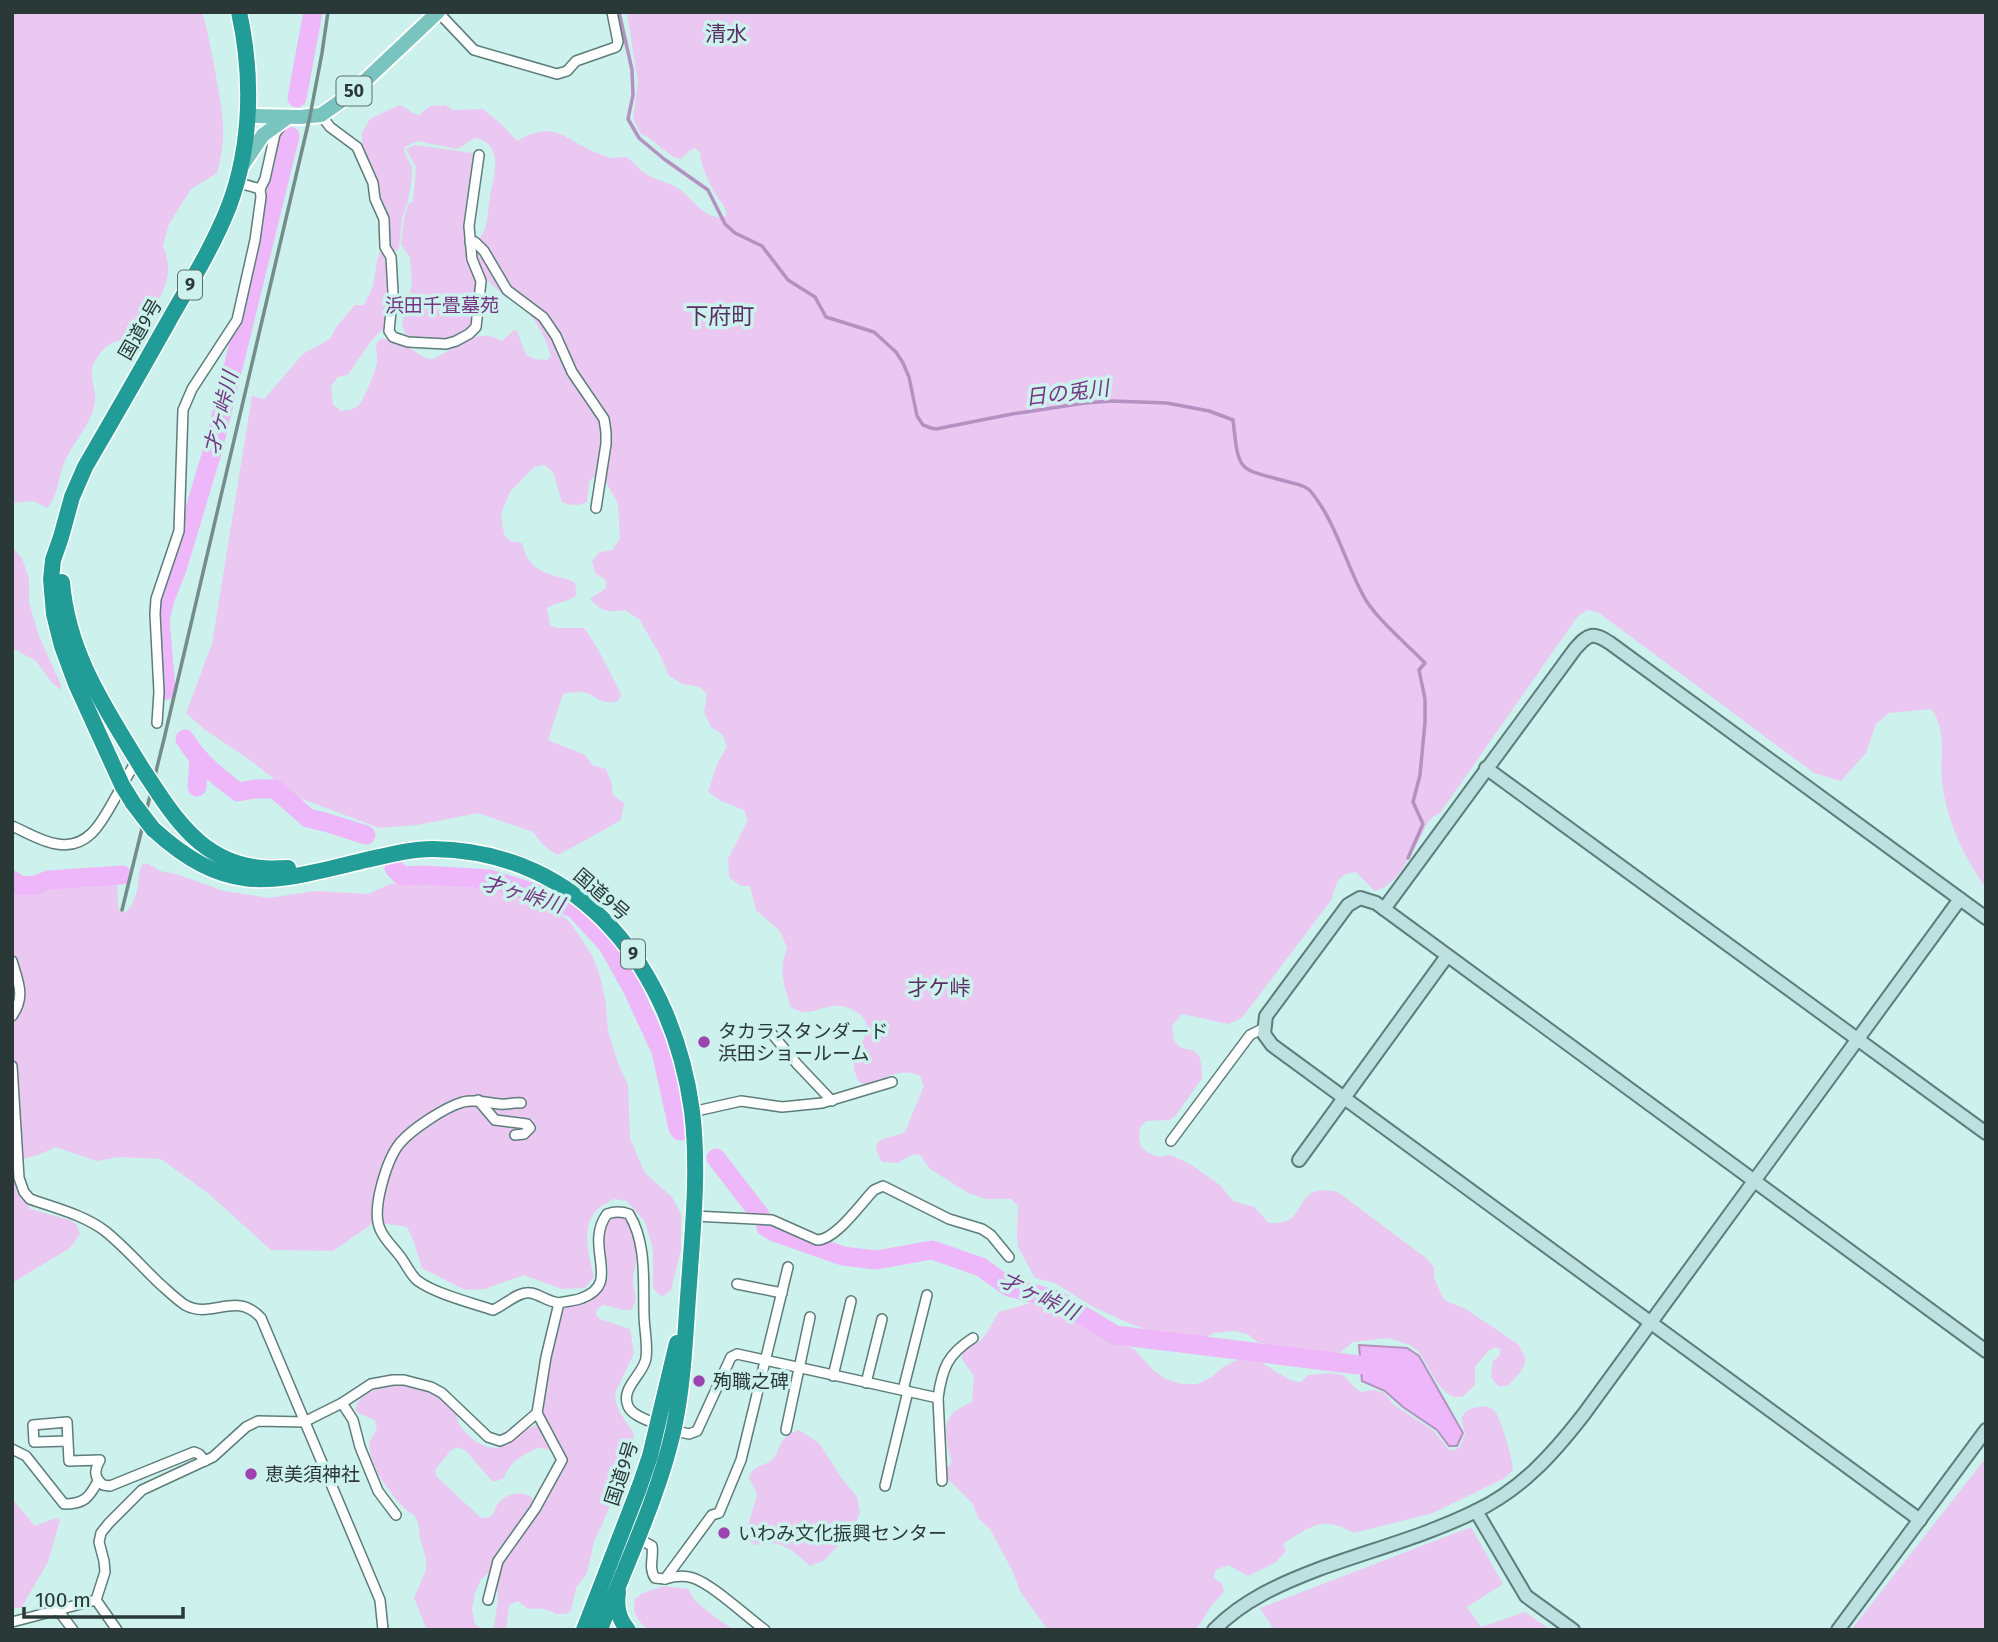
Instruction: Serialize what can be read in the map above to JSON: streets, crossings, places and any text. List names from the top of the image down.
{
  "streets": {
    "highway": ["9", "国道9号"],
    "main road": ["50"]
  },
  "crossings": [
    ["50", "国道9号"]
  ],
  "districts": ["清水", "下府町", "才ケ峠"],
  "water": ["日の兎川", "才ヶ峠川"],
  "parks": ["浜田千畳墓苑"],
  "places": [
    "タカラスタンダード 浜田ショールーム",
    "殉職之碑",
    "恵美須神社",
    "いわみ文化振興センター"
  ],
  "scale_bar": "100 m"
}
